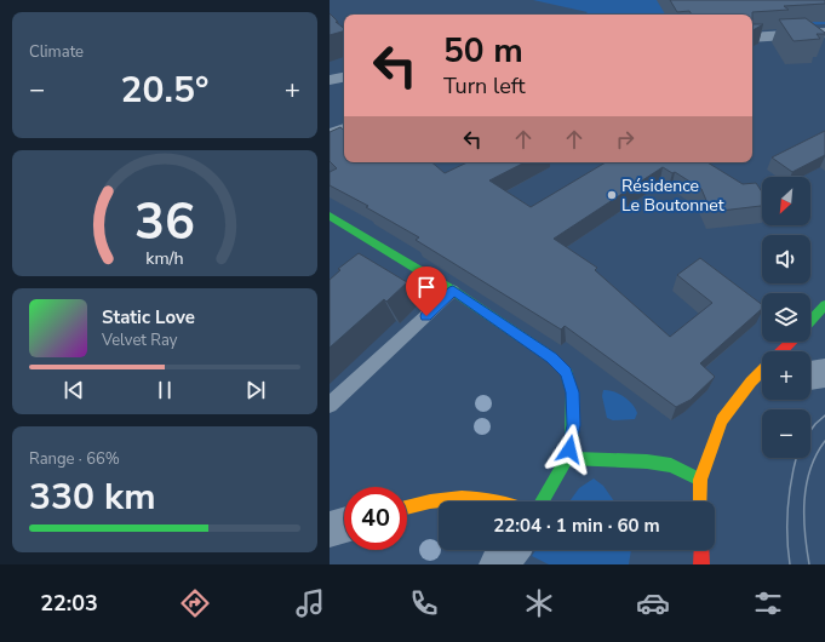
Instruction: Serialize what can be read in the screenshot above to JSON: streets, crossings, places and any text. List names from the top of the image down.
{
  "places": ["Résidence Le Boutonnet"],
  "north": "bottom left",
  "page": {
    "tile": [
      "Climate",
      ["Range · 66%", "330 km"]
    ],
    "turn": ["50 m", "Turn left"],
    "heat": ["−", "20.5°", "+"],
    "map_buttons": ["+", "−"],
    "song": ["Static Love", "Velvet Ray"],
    "limit": "40",
    "trip": "22:04 · 1 min · 60 m",
    "tabs": "22:03",
    "gauge": ["36", "km/h"]
  }
}
